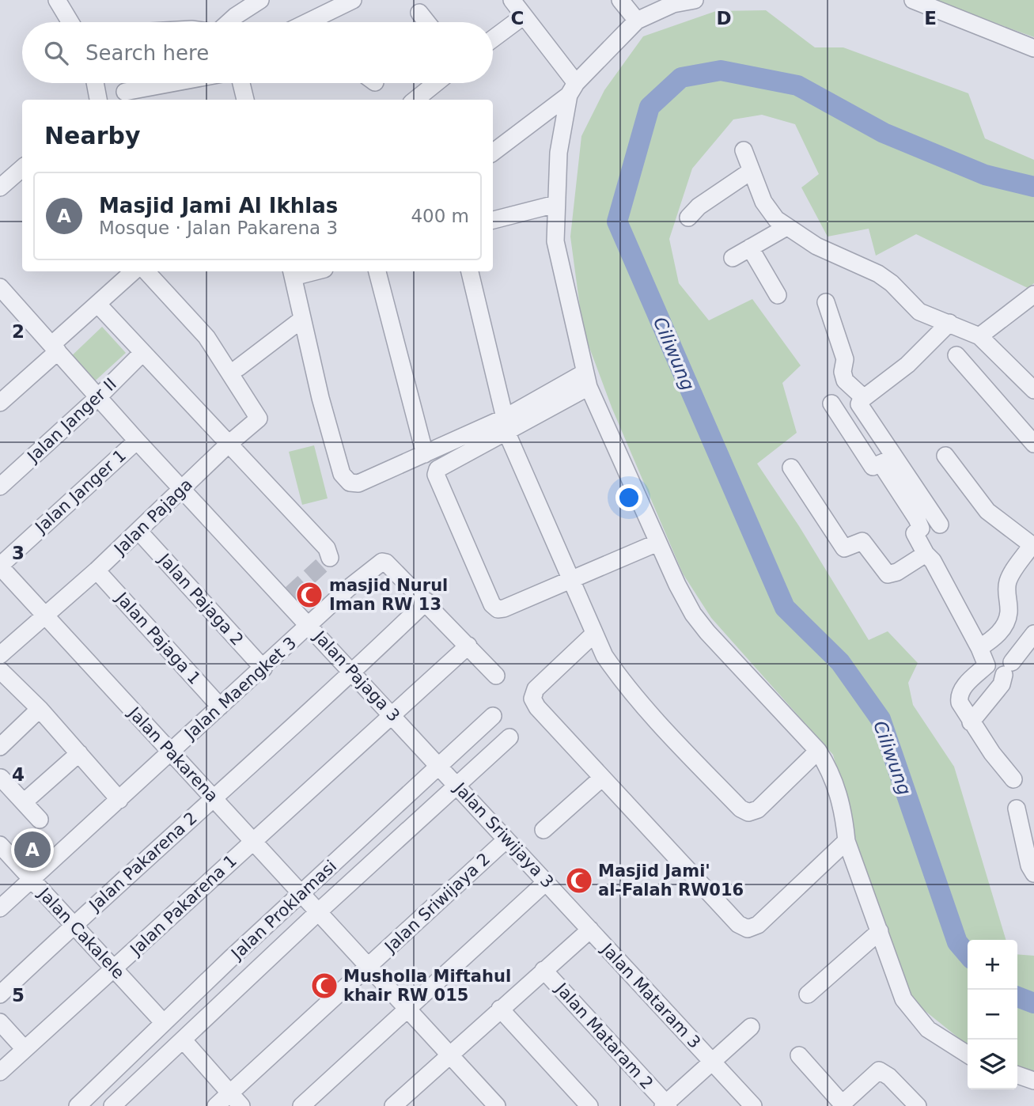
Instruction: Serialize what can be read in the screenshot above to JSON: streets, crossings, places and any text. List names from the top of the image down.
{
  "streets": {
    "street": [
      "Jalan Janger II",
      "Jalan Janger 1",
      "Jalan Pajaga",
      "Jalan Pajaga 2",
      "Jalan Pajaga 1",
      "Jalan Pajaga 3",
      "Jalan Maengket 3",
      "Jalan Pakarena",
      "Jalan Sriwijaya 3",
      "Jalan Pakarena 2",
      "Jalan Sriwijaya 2",
      "Jalan Pakarena 1",
      "Jalan Proklamasi",
      "Jalan Cakalele",
      "Jalan Mataram 3",
      "Jalan Mataram 2"
    ]
  },
  "crossings": [
    ["Jalan Janger II", "Jalan Pajaga 3"],
    ["Jalan Janger 1", "Jalan Pajaga 3"],
    ["Jalan Janger 1", "Jalan Pakarena"],
    ["Jalan Pajaga", "Jalan Pajaga 2"],
    ["Jalan Pajaga", "Jalan Pajaga 1"],
    ["Jalan Pajaga", "Jalan Pajaga 3"],
    ["Jalan Pajaga", "Jalan Pakarena"],
    ["Jalan Pajaga 2", "Jalan Maengket 3"],
    ["Jalan Pajaga 1", "Jalan Maengket 3"],
    ["Jalan Pajaga 3", "Jalan Maengket 3"],
    ["Jalan Pajaga 3", "Jalan Sriwijaya 3"],
    ["Jalan Pajaga 3", "Jalan Pakarena 2"],
    ["Jalan Pajaga 3", "Jalan Pakarena 1"],
    ["Jalan Pajaga 3", "Jalan Proklamasi"],
    ["Jalan Maengket 3", "Jalan Pakarena"],
    ["Jalan Maengket 3", "Jalan Pakarena 2"],
    ["Jalan Maengket 3", "Jalan Cakalele"],
    ["Jalan Pakarena", "Jalan Pakarena 2"],
    ["Jalan Pakarena", "Jalan Sriwijaya 2"],
    ["Jalan Pakarena", "Jalan Pakarena 1"],
    ["Jalan Pakarena", "Jalan Proklamasi"],
    ["Jalan Sriwijaya 3", "Jalan Sriwijaya 2"],
    ["Jalan Sriwijaya 3", "Jalan Proklamasi"],
    ["Jalan Sriwijaya 3", "Jalan Mataram 3"],
    ["Jalan Pakarena 2", "Jalan Cakalele"],
    ["Jalan Pakarena 1", "Jalan Cakalele"],
    ["Jalan Proklamasi", "Jalan Cakalele"]
  ],
  "water": ["Ciliwung"],
  "places": {
    "mosque": ["masjid Nurul Iman RW 13", "Masjid Jami' al-Falah RW016", "Musholla Miftahul khair RW 015"]
  },
  "page": {
    "search": "Search here",
    "heading": "Nearby",
    "list": [
      {
        "mark": "A",
        "name": "Masjid Jami Al Ikhlas",
        "note": "Mosque · Jalan Pakarena 3",
        "value": "400 m"
      }
    ],
    "pins": "A",
    "map_buttons": ["+", "−"]
  },
  "grid": {
    "columns": ["C", "D", "E"],
    "rows": [
      "2",
      "3",
      "4",
      "5"
    ]
  }
}
